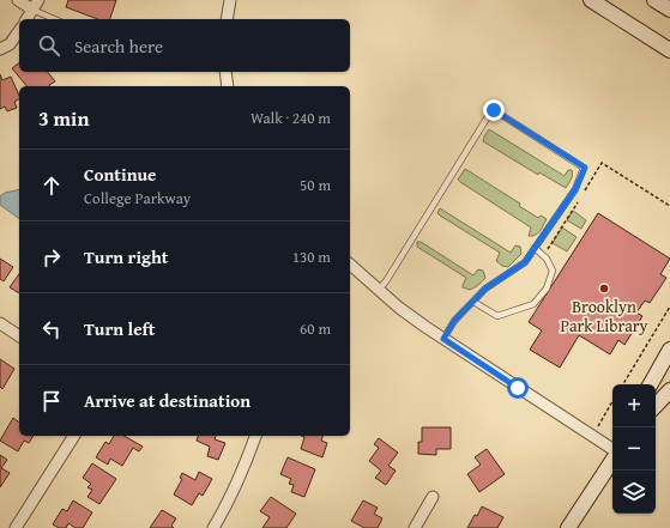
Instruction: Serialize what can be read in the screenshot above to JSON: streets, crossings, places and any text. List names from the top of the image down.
{
  "places": ["Brooklyn Park Library"],
  "page": {
    "search": "Search here",
    "heading": ["3 min", "Walk · 240 m"],
    "list": [
      ["Continue", "College Parkway", "50 m"],
      ["Turn right", "130 m"],
      ["Turn left", "60 m"],
      "Arrive at destination"
    ],
    "map_buttons": ["+", "−"]
  }
}
